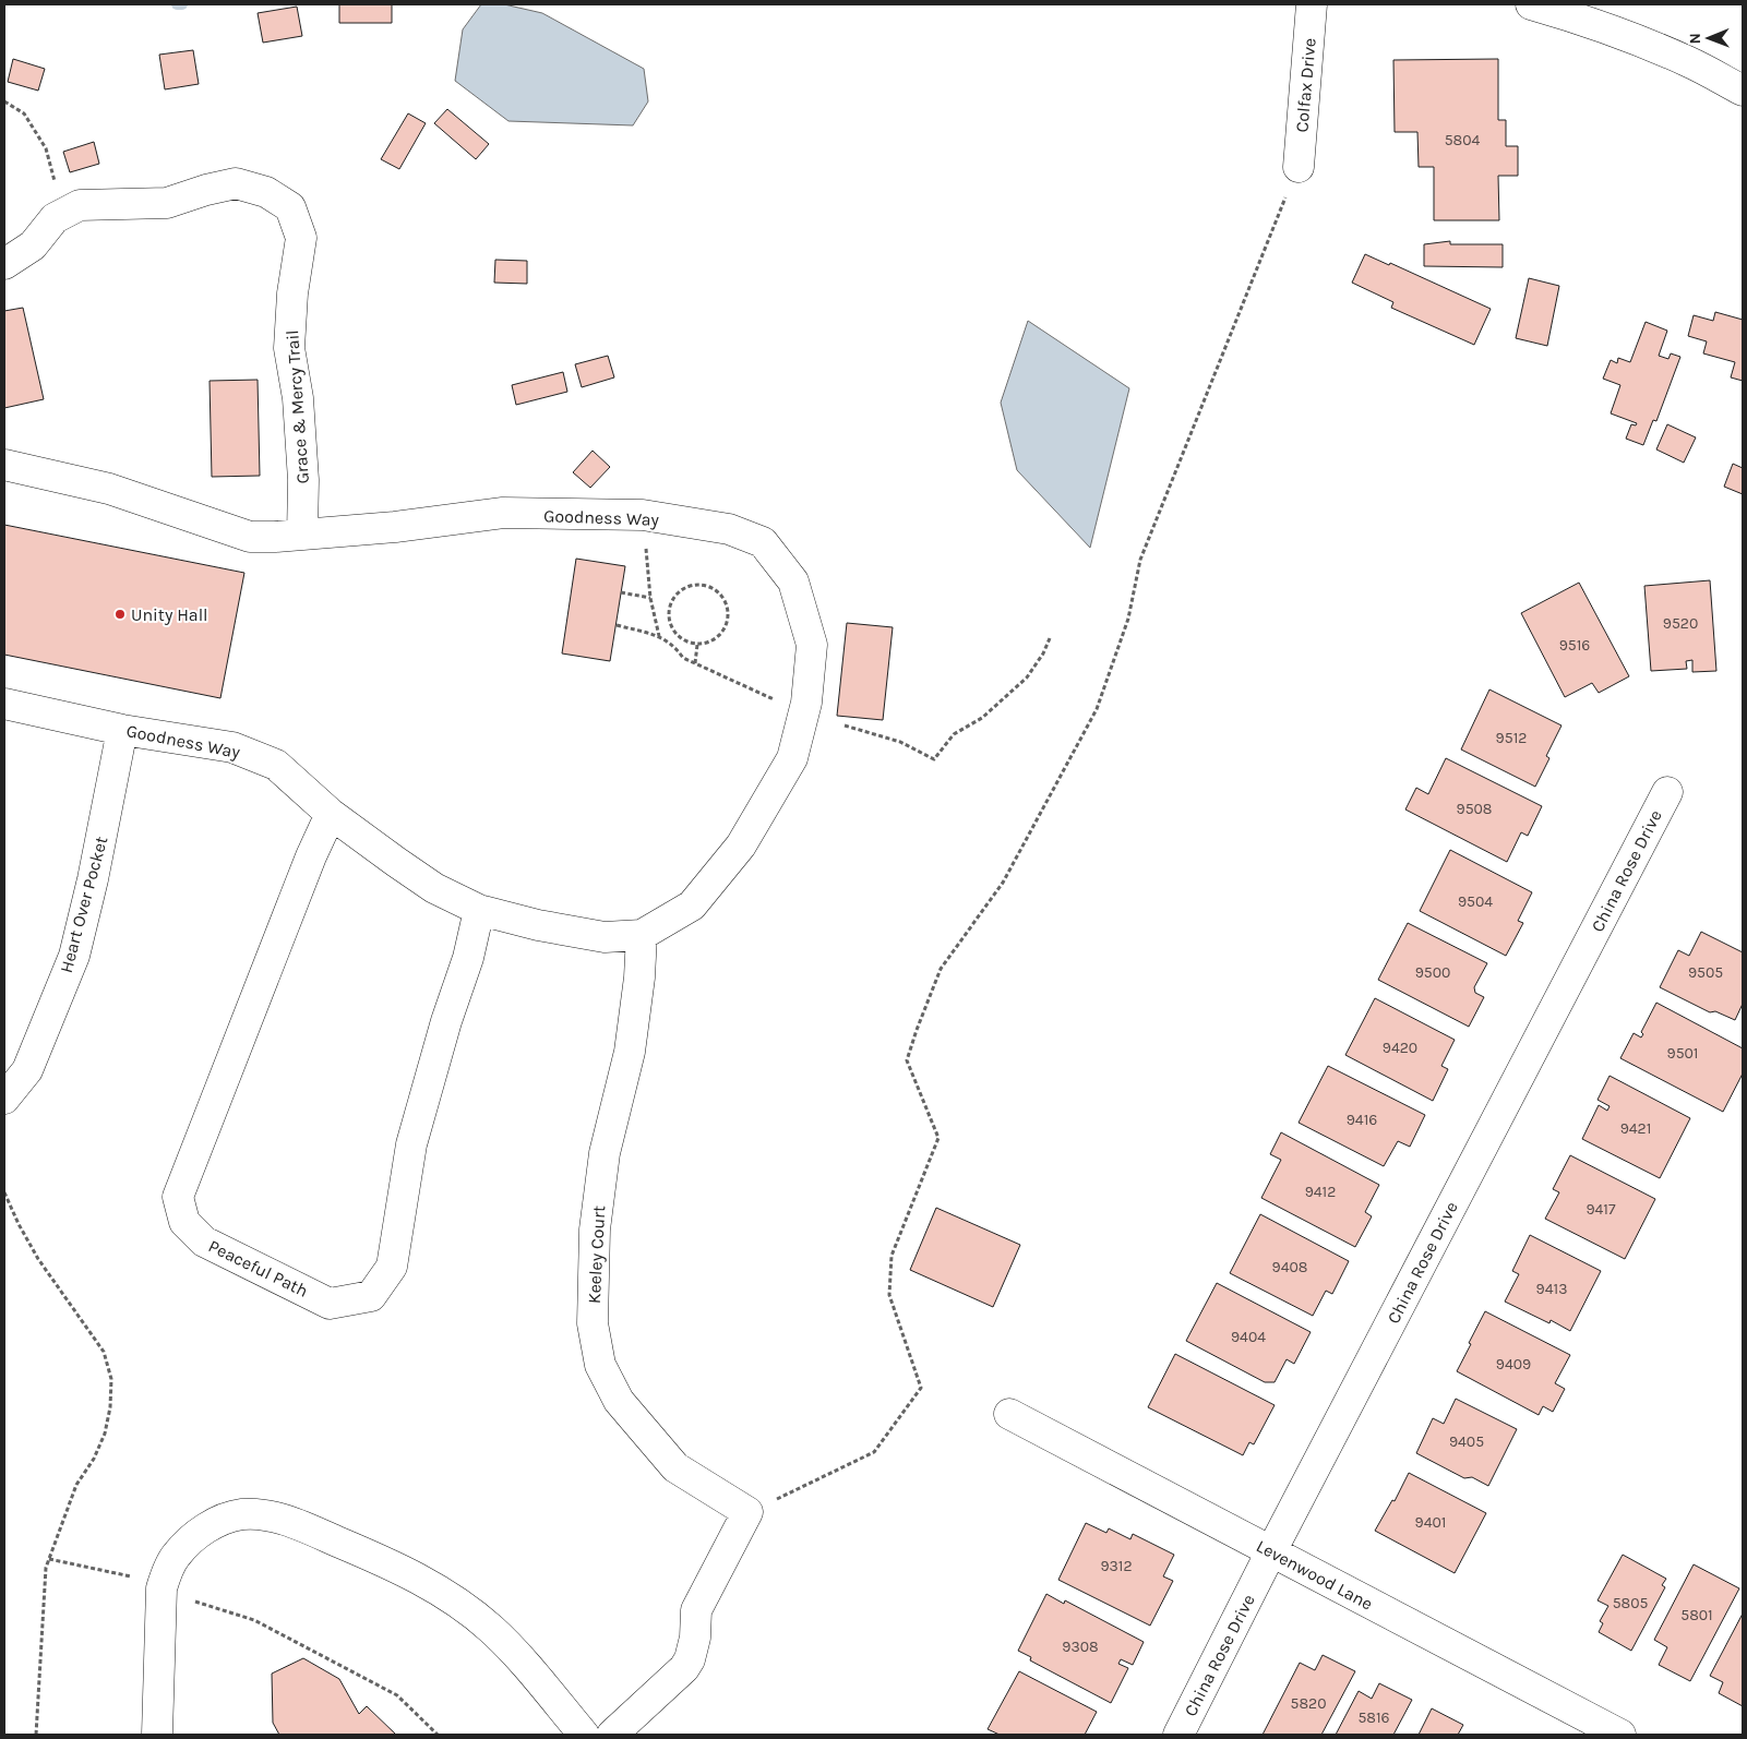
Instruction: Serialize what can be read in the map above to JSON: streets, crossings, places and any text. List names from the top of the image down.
{
  "streets": {
    "street": [
      "Colfax Drive",
      "Grace & Mercy Trail",
      "Goodness Way",
      "China Rose Drive",
      "Heart Over Pocket",
      "Keeley Court",
      "Peaceful Path",
      "Levenwood Lane"
    ]
  },
  "crossings": [
    ["Grace & Mercy Trail", "Goodness Way"],
    ["Goodness Way", "Heart Over Pocket"],
    ["Goodness Way", "Keeley Court"],
    ["Goodness Way", "Peaceful Path"],
    ["China Rose Drive", "Levenwood Lane"]
  ],
  "places": ["Unity Hall"],
  "house_numbers": [
    "5804",
    "9520",
    "9516",
    "9512",
    "9508",
    "9504",
    "9500",
    "9505",
    "9420",
    "9501",
    "9416",
    "9421",
    "9412",
    "9417",
    "9408",
    "9413",
    "9404",
    "9409",
    "9405",
    "9401",
    "9312",
    "5805",
    "5801",
    "9308",
    "5820",
    "5816"
  ],
  "north": "left"
}
